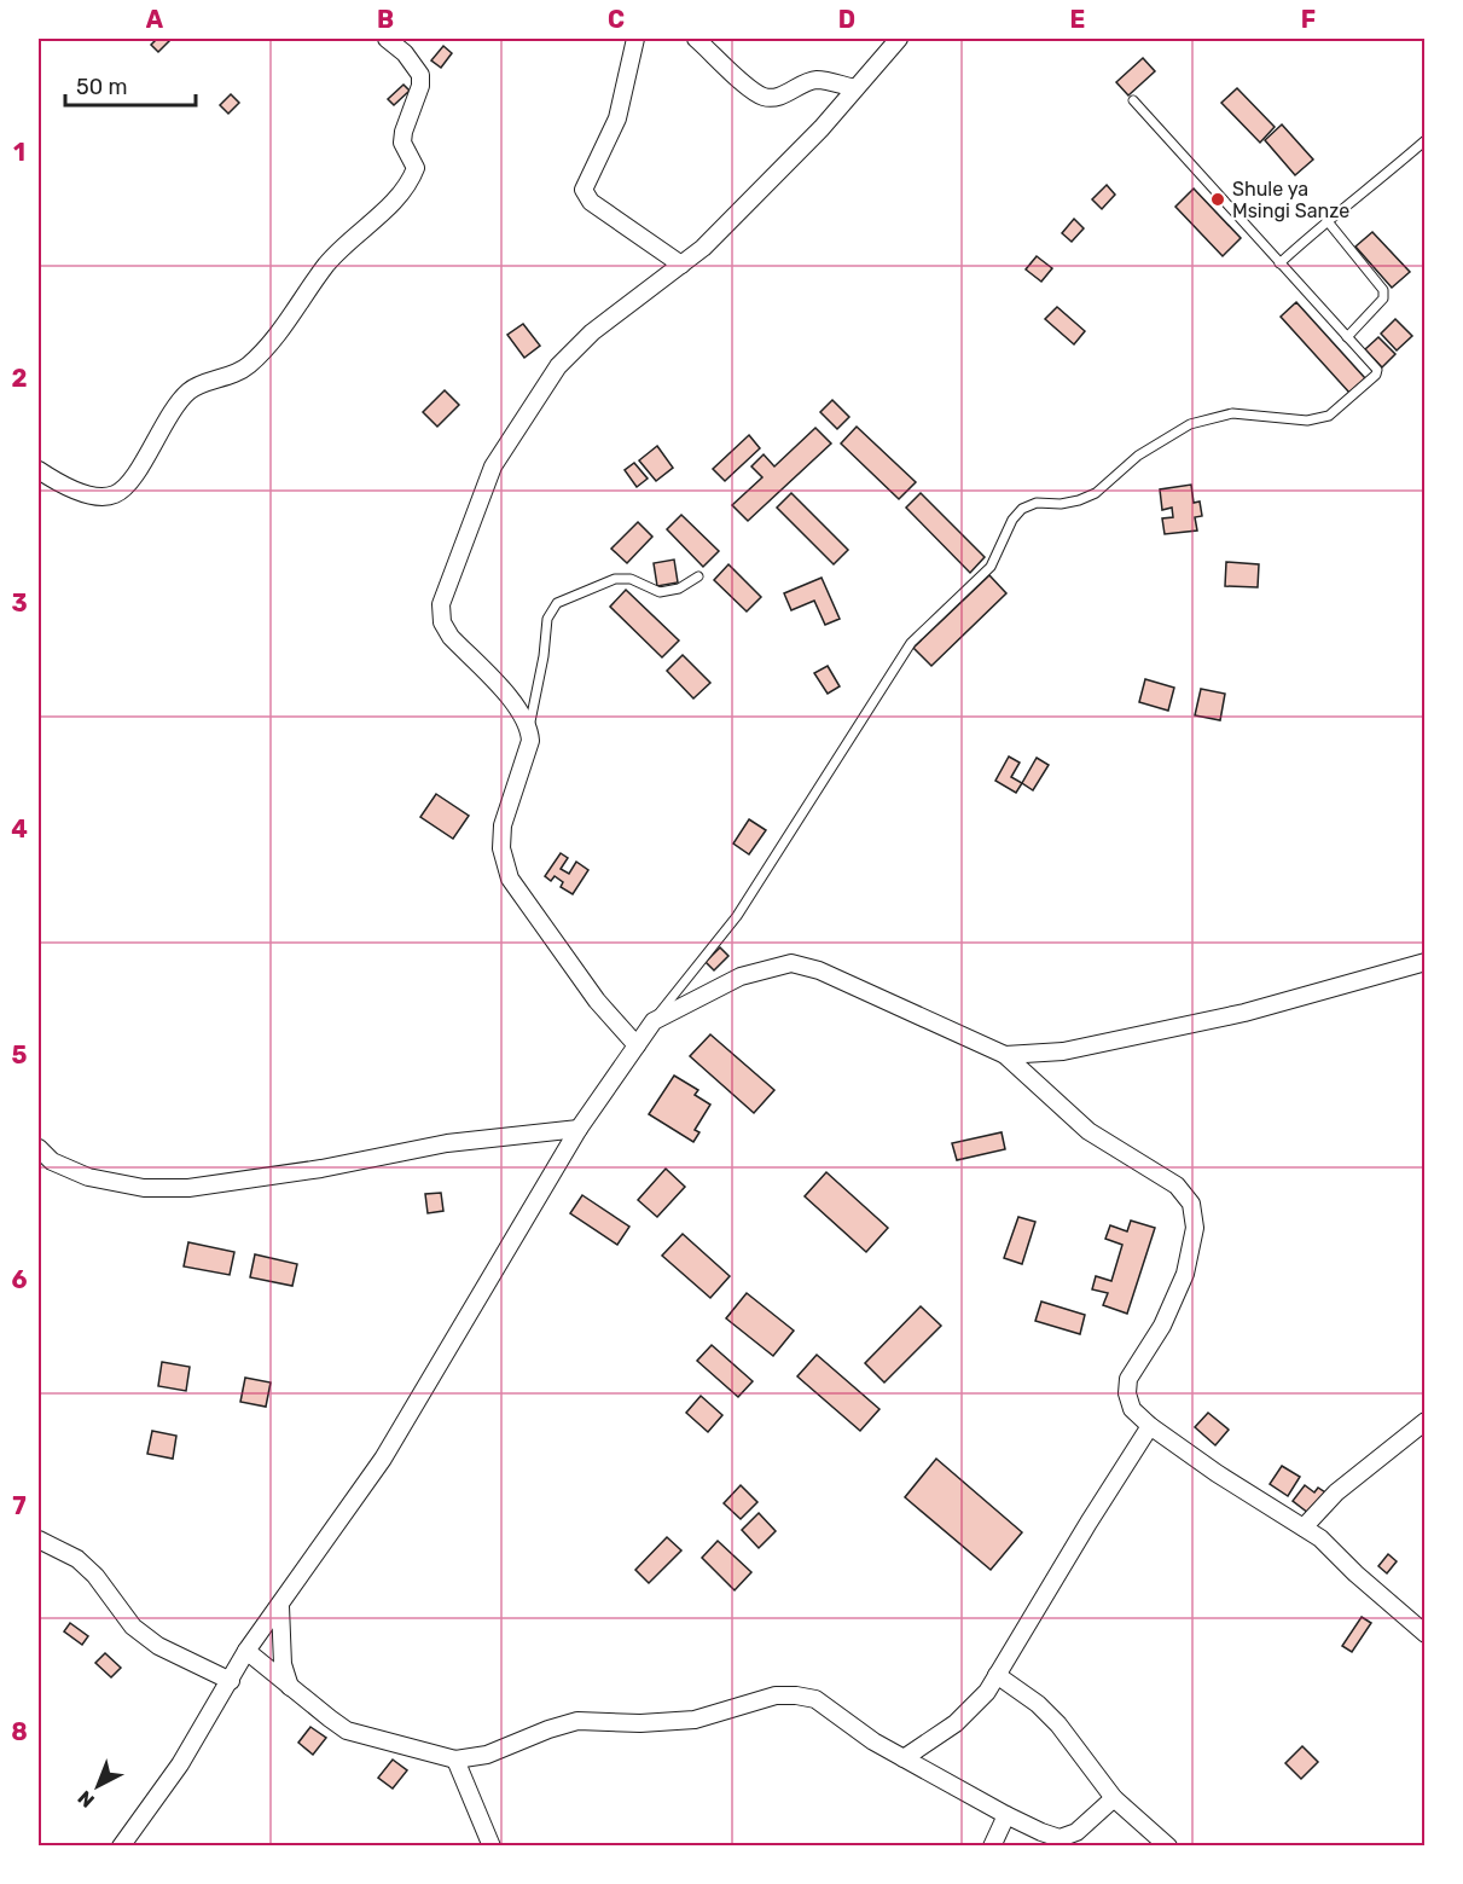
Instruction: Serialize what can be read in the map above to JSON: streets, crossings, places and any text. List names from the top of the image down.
{
  "places": ["Shule ya Msingi Sanze"],
  "scale_bar": "50 m",
  "north": "bottom left",
  "grid": {
    "columns": [
      "A",
      "B",
      "C",
      "D",
      "E",
      "F"
    ],
    "rows": [
      "1",
      "2",
      "3",
      "4",
      "5",
      "6",
      "7",
      "8"
    ]
  }
}
